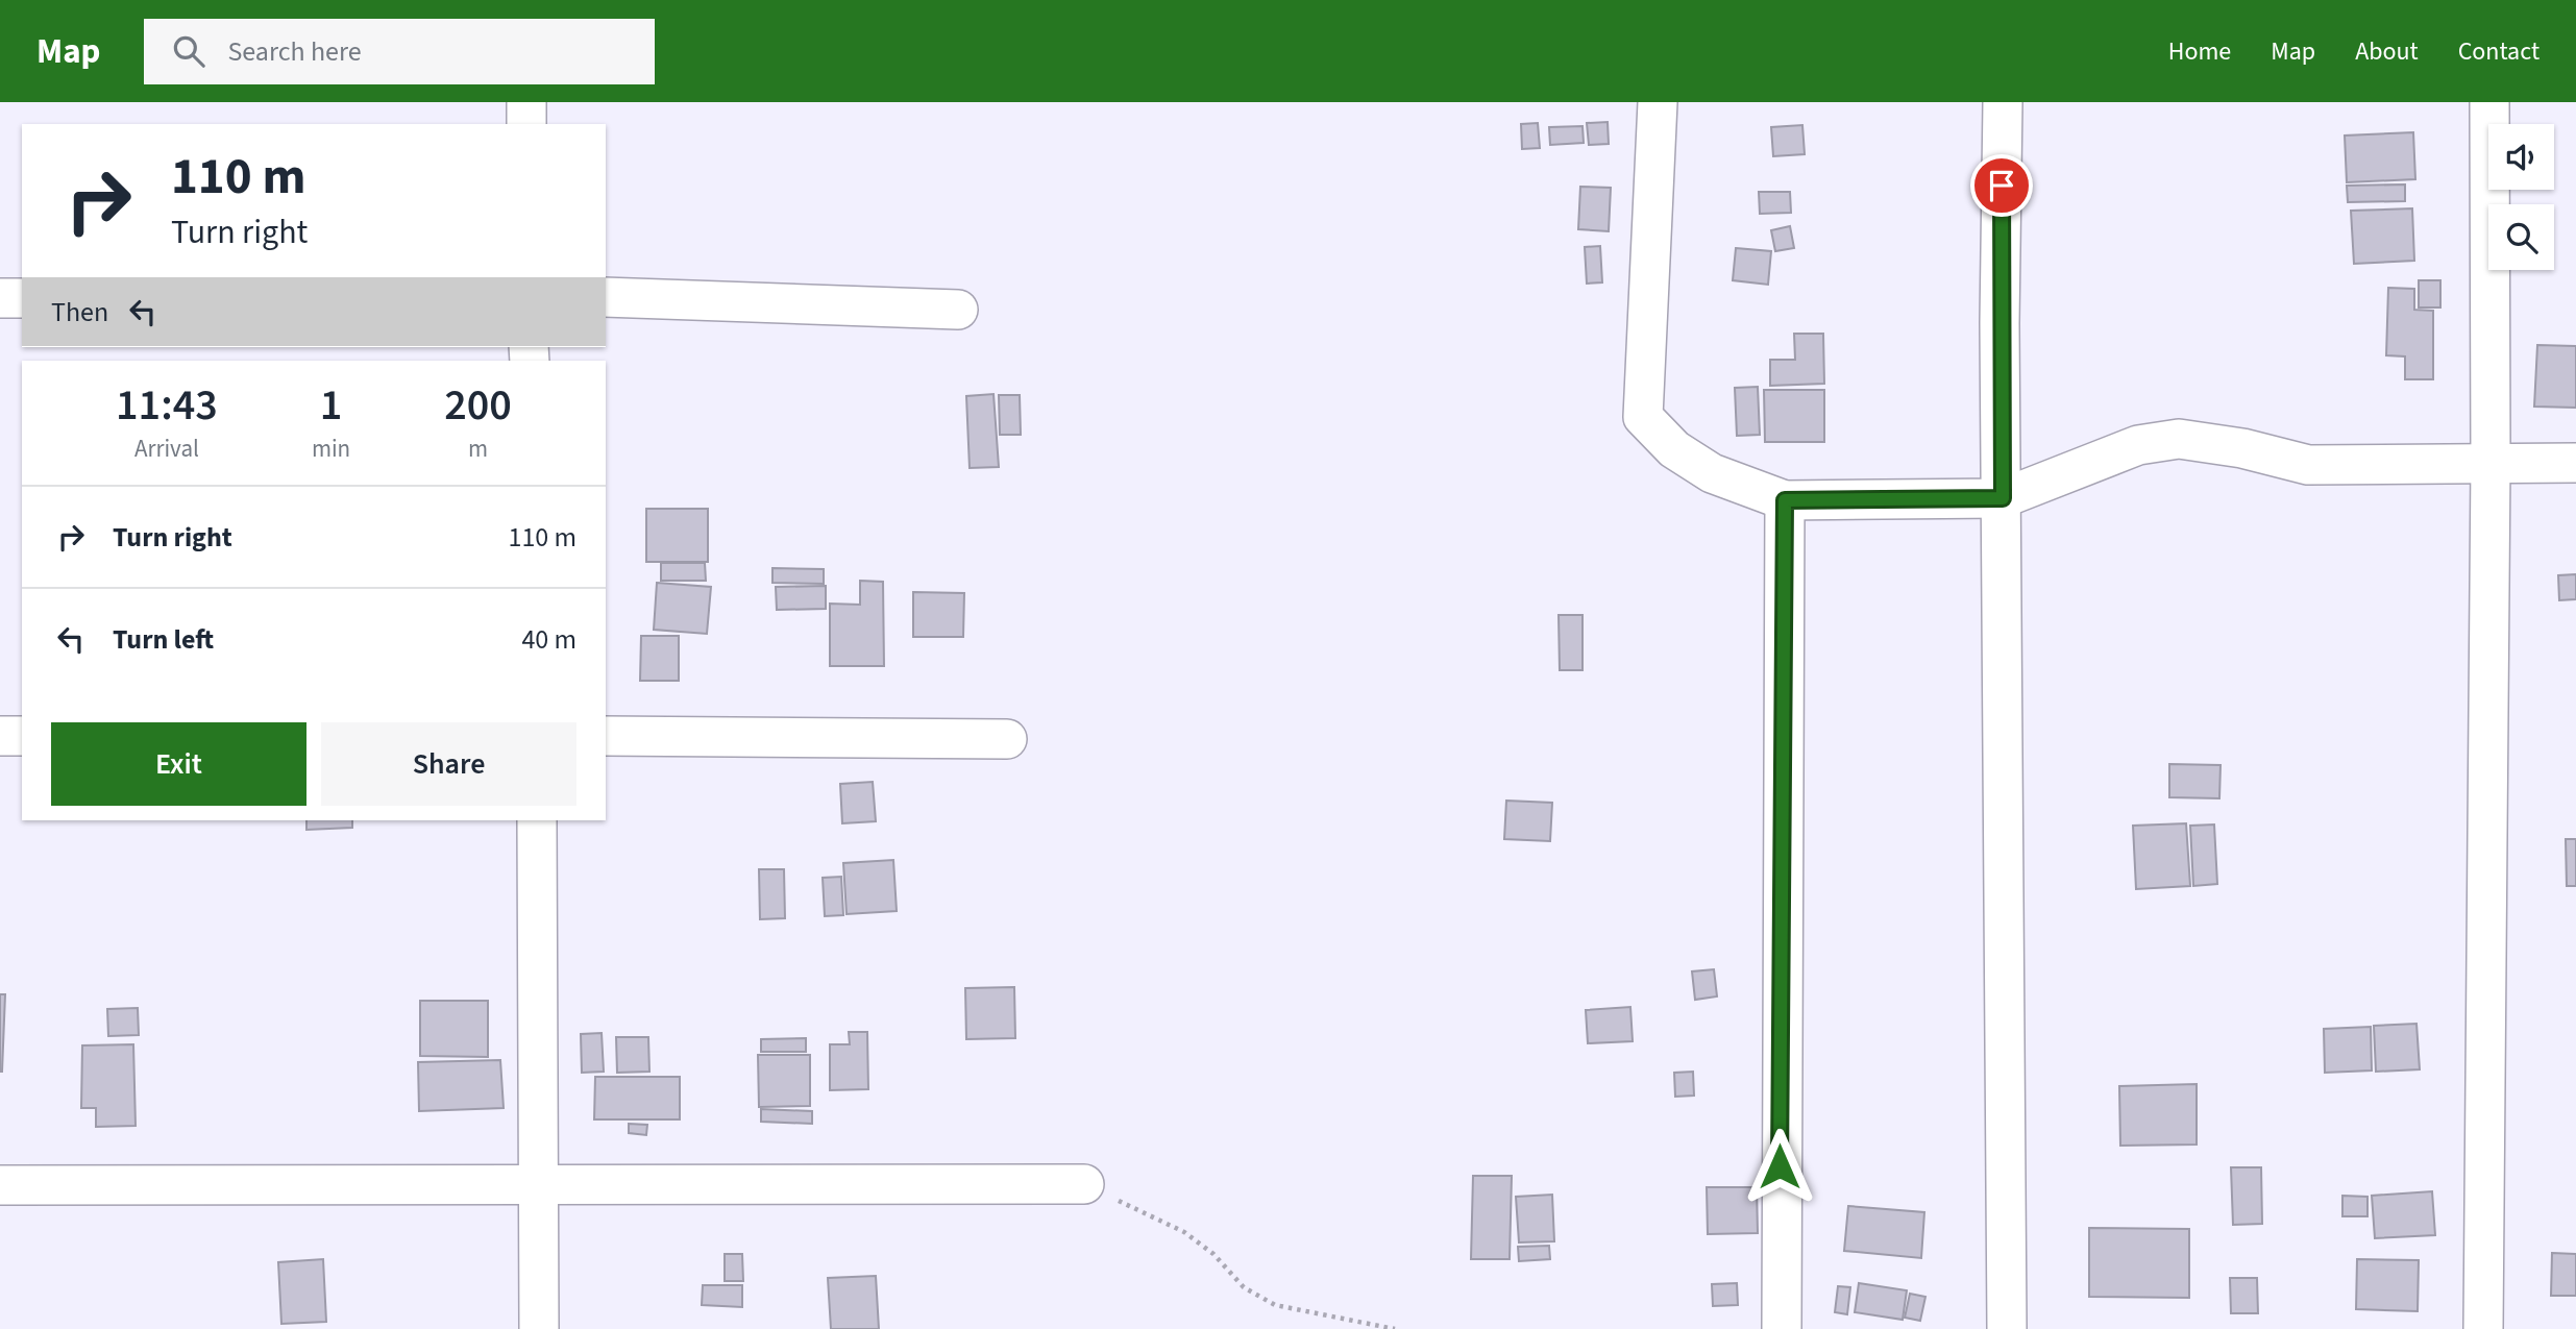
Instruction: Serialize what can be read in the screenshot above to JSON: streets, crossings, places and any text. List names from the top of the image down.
{
  "page": {
    "header": "Map",
    "search": "Search here",
    "nav": [
      "Home",
      "Map",
      "About",
      "Contact"
    ],
    "turn": ["110 m", "Turn right"],
    "then": "Then",
    "eta": [
      "11:43",
      "Arrival",
      "1",
      "min",
      "200",
      "m"
    ],
    "list": [
      {
        "name": "Turn right",
        "value": "110 m"
      },
      {
        "name": "Turn left",
        "value": "40 m"
      }
    ],
    "buttons": ["Exit", "Share"]
  }
}
